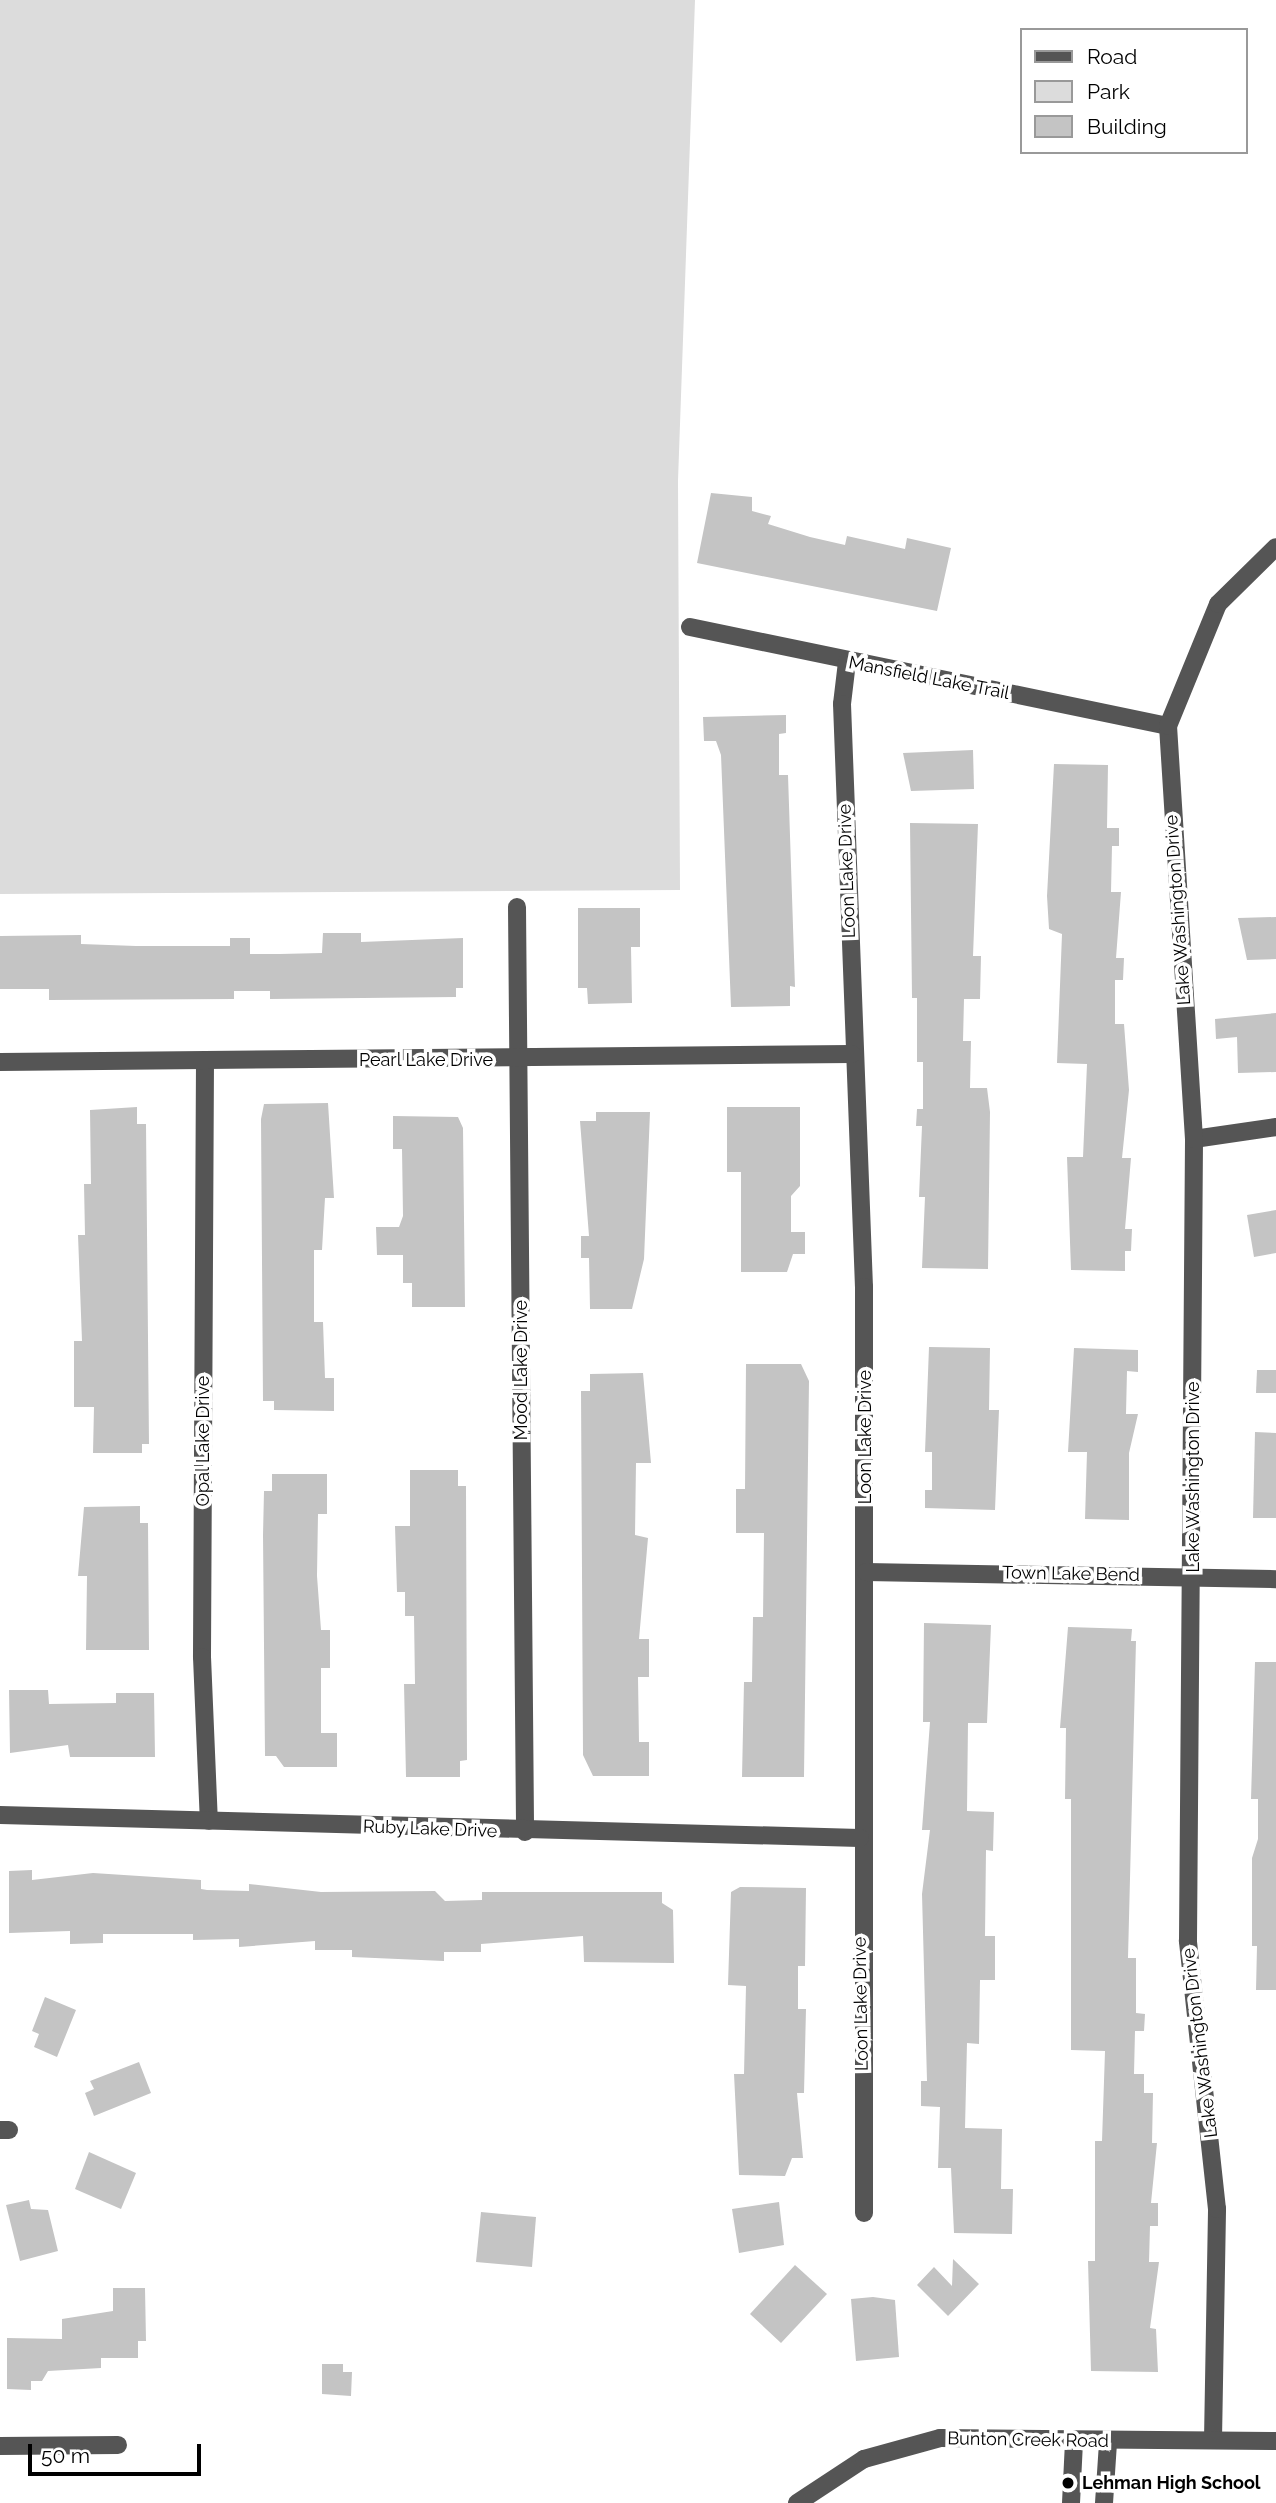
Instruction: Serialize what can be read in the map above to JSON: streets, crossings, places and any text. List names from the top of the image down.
{
  "streets": {
    "street": [
      "Mansfield Lake Trail",
      "Loon Lake Drive",
      "Lake Washington Drive",
      "Pearl Lake Drive",
      "Mood Lake Drive",
      "Opal Lake Drive",
      "Town Lake Bend",
      "Ruby Lake Drive",
      "Bunton Creek Road"
    ]
  },
  "crossings": [
    ["Mansfield Lake Trail", "Loon Lake Drive"],
    ["Mansfield Lake Trail", "Lake Washington Drive"],
    ["Loon Lake Drive", "Pearl Lake Drive"],
    ["Loon Lake Drive", "Town Lake Bend"],
    ["Loon Lake Drive", "Ruby Lake Drive"],
    ["Lake Washington Drive", "Town Lake Bend"],
    ["Lake Washington Drive", "Bunton Creek Road"],
    ["Pearl Lake Drive", "Mood Lake Drive"],
    ["Pearl Lake Drive", "Opal Lake Drive"],
    ["Mood Lake Drive", "Ruby Lake Drive"],
    ["Opal Lake Drive", "Ruby Lake Drive"]
  ],
  "places": ["Lehman High School"],
  "legend": ["Road", "Park", "Building"],
  "scale_bar": "50 m"
}
